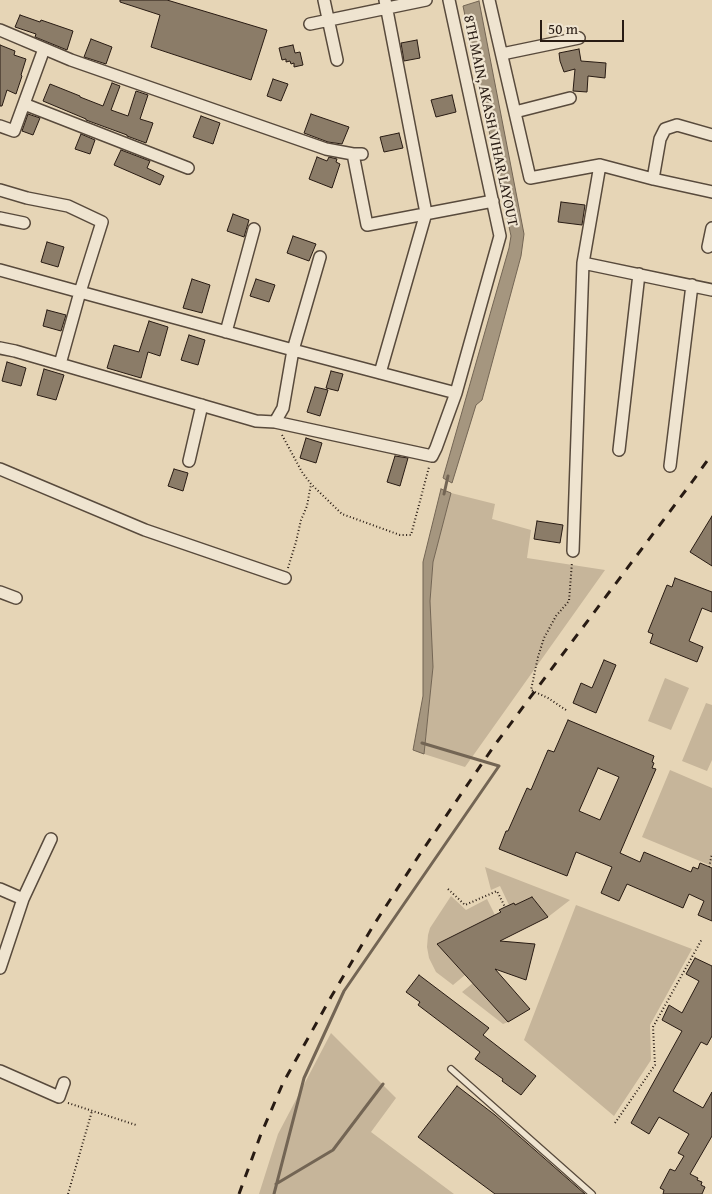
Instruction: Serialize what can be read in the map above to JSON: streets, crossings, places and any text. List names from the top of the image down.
{
  "streets": {
    "street": ["8TH MAIN, AKASH VIHAR LAYOUT"]
  },
  "scale_bar": "50 m"
}
